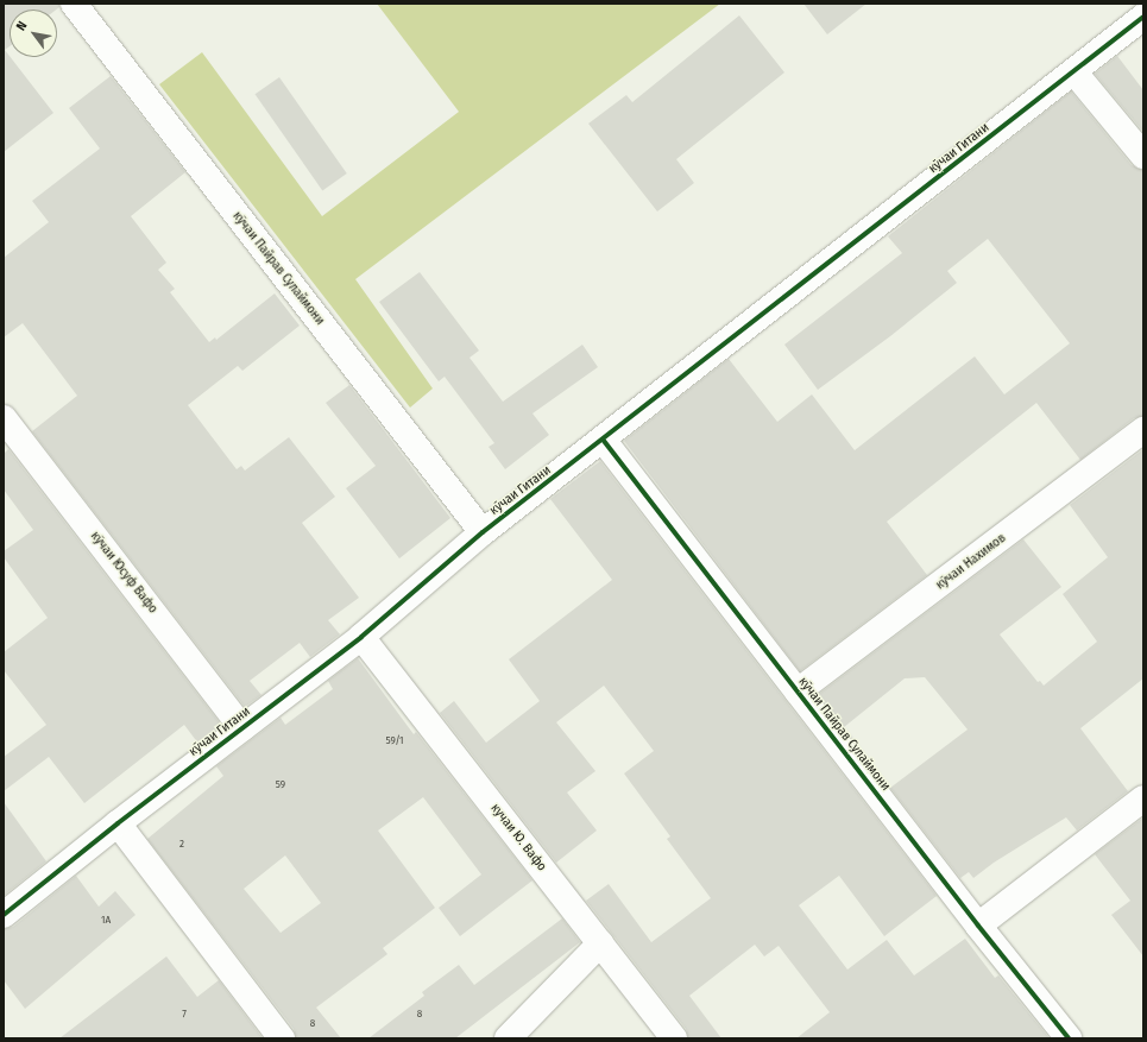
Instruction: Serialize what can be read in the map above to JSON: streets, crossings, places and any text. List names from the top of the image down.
{
  "streets": {
    "street": [
      "кӯчаи Гитани",
      "кӯчаи Пайрав Сулаймони",
      "кӯчаи Нахимов",
      "кӯчаи Юсуф Вафо",
      "кучаи Ю. Вафо"
    ]
  },
  "crossings": [
    ["кӯчаи Гитани", "кӯчаи Пайрав Сулаймони"],
    ["кӯчаи Гитани", "кӯчаи Юсуф Вафо"],
    ["кӯчаи Гитани", "кучаи Ю. Вафо"],
    ["кӯчаи Пайрав Сулаймони", "кӯчаи Нахимов"]
  ],
  "house_numbers": [
    "59/1",
    "59",
    "2",
    "1А",
    "7",
    "8",
    "8"
  ],
  "north": "top left"
}
